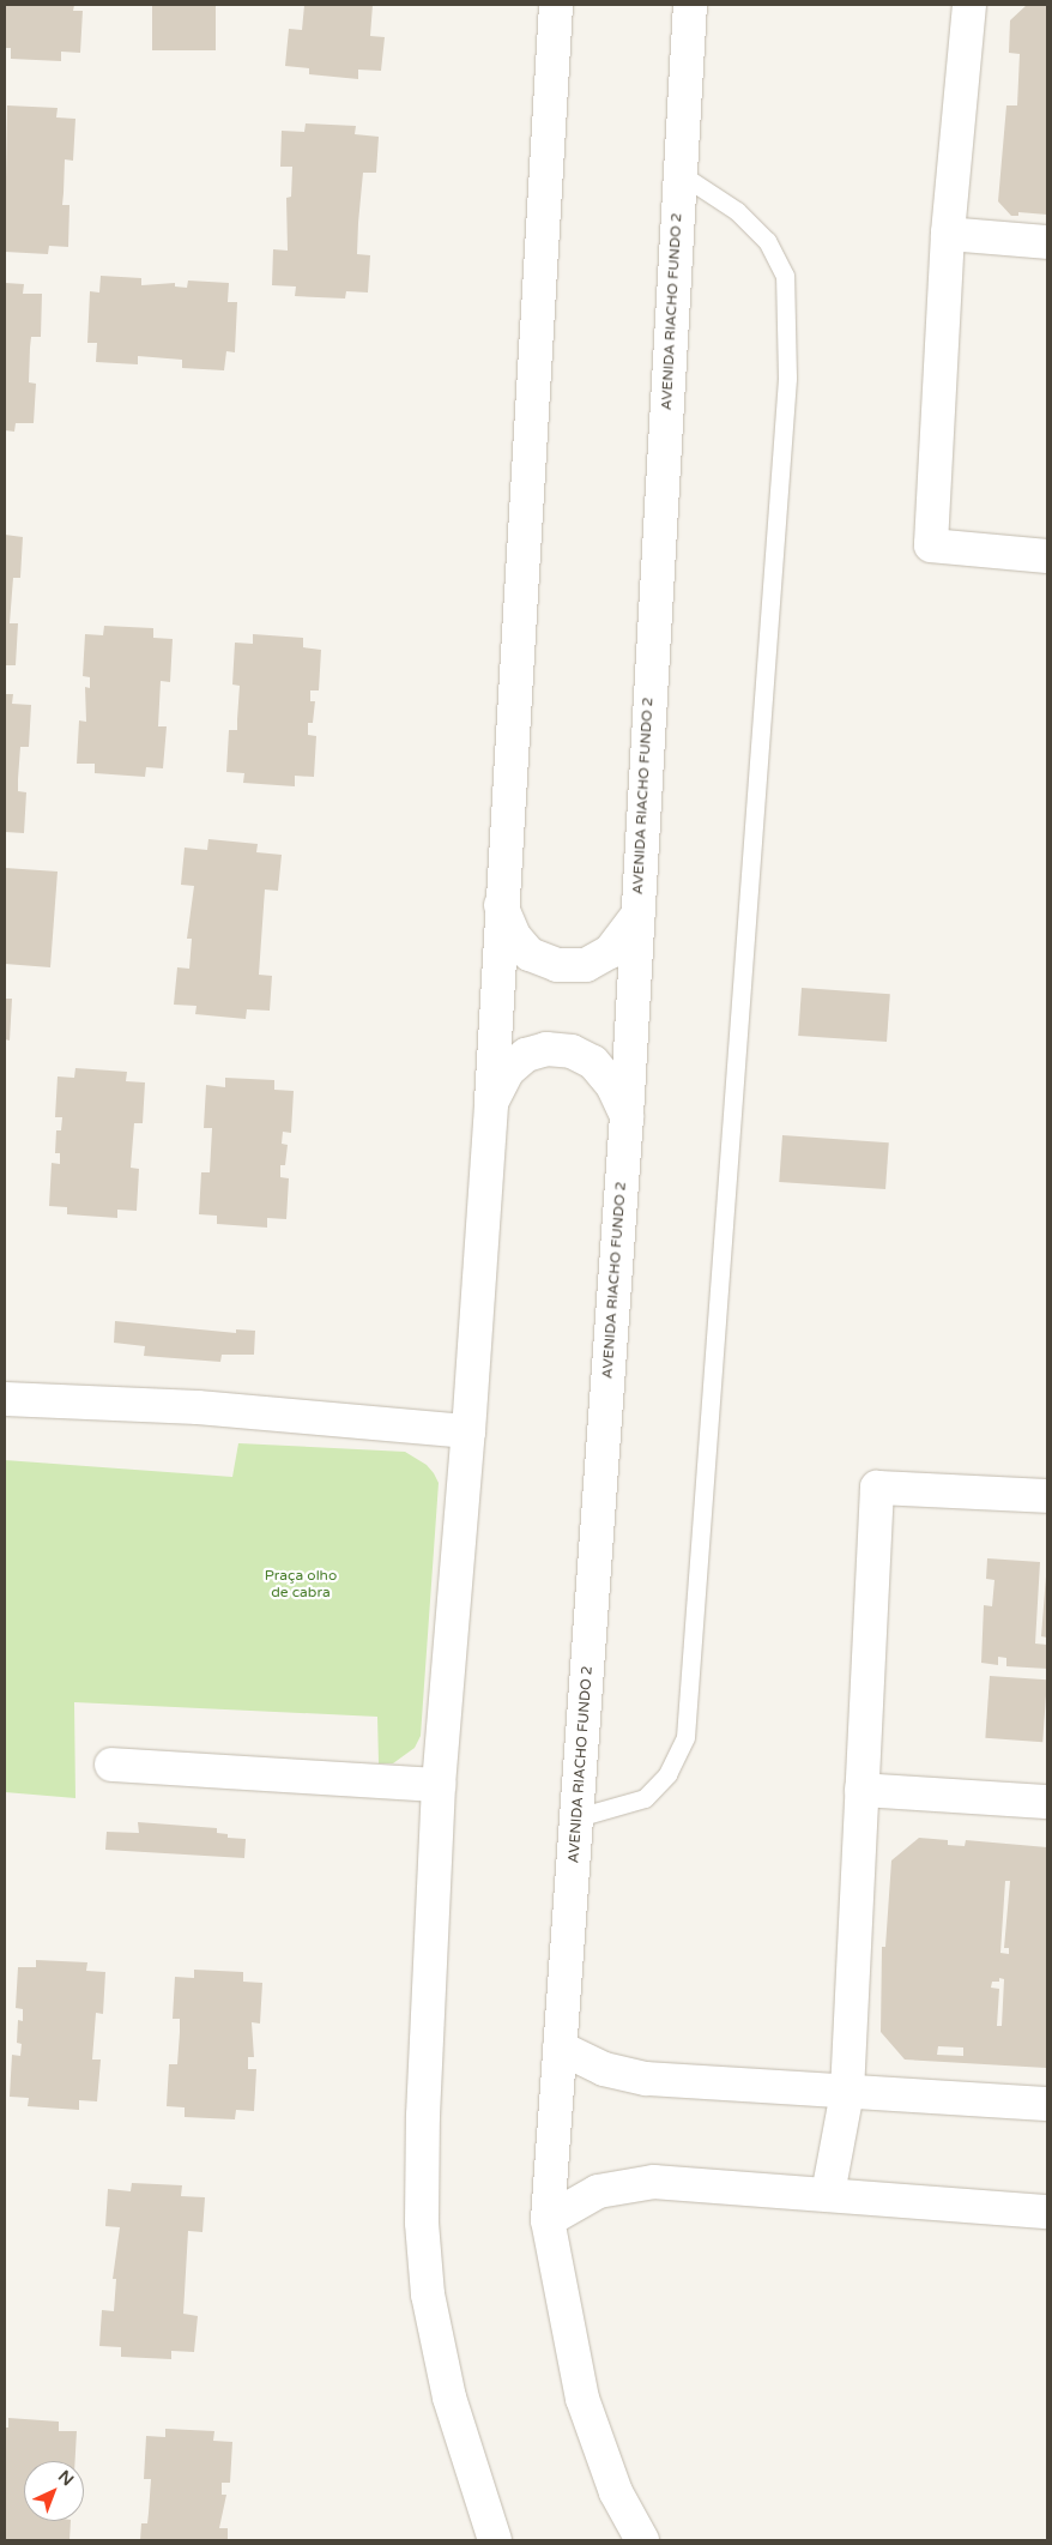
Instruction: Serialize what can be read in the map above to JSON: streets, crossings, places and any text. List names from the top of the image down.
{
  "streets": {
    "street": ["AVENIDA RIACHO FUNDO 2"]
  },
  "parks": ["Praça olho de cabra"],
  "north": "top right"
}
